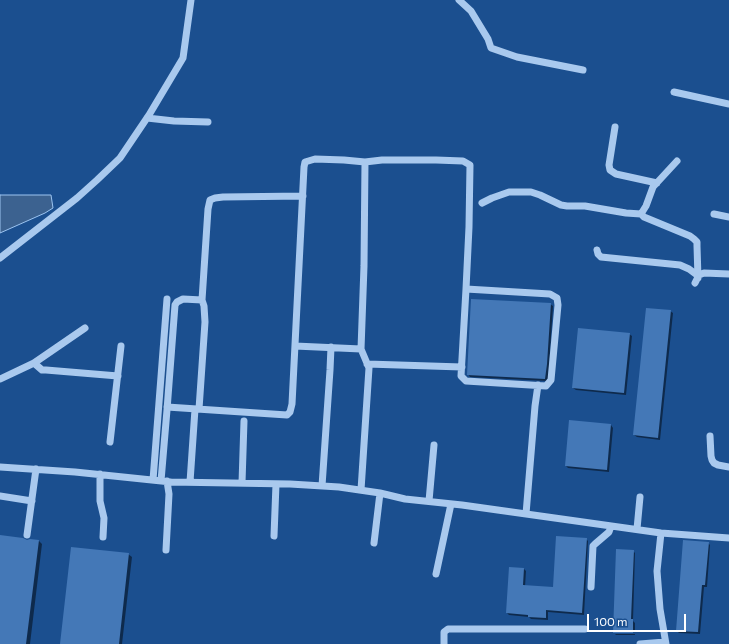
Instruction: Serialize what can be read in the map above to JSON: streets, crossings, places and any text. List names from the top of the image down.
{
  "scale_bar": "100 m"
}
